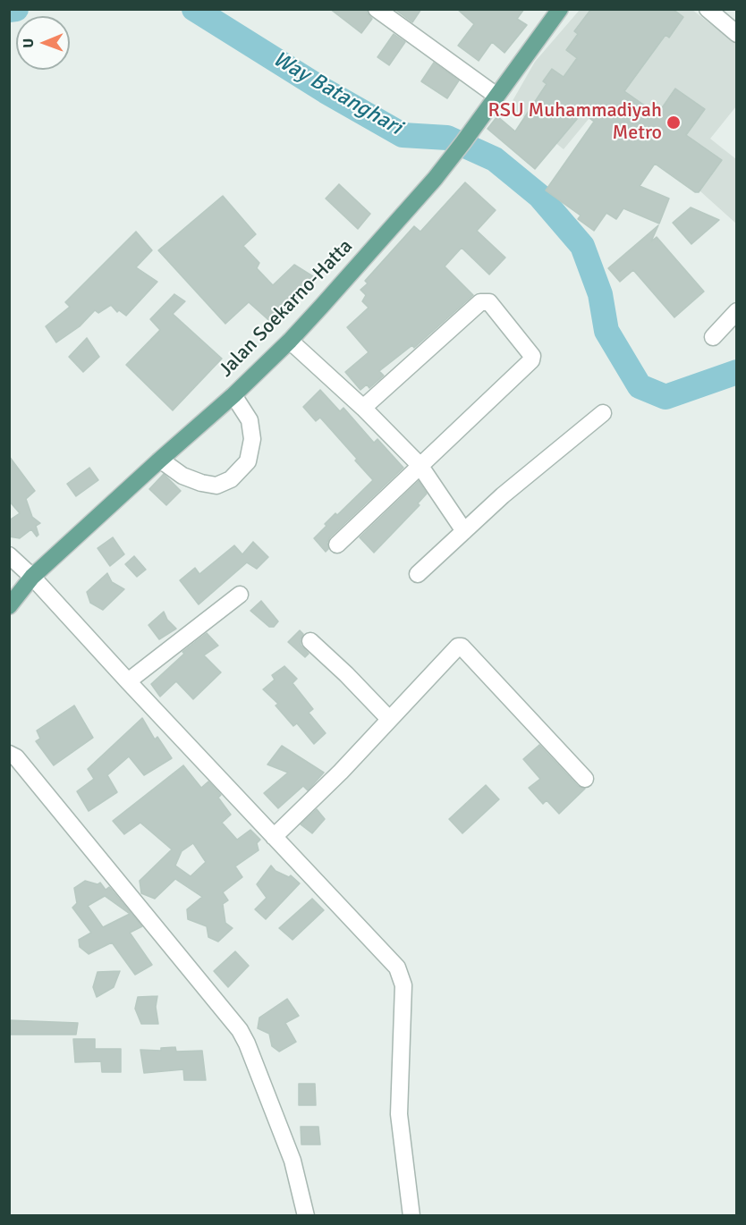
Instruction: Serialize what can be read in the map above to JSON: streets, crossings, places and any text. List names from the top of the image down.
{
  "streets": {
    "main road": ["Jalan Soekarno-Hatta"]
  },
  "water": ["Way Batanghari"],
  "places": ["RSU Muhammadiyah Metro"],
  "north": "left"
}
